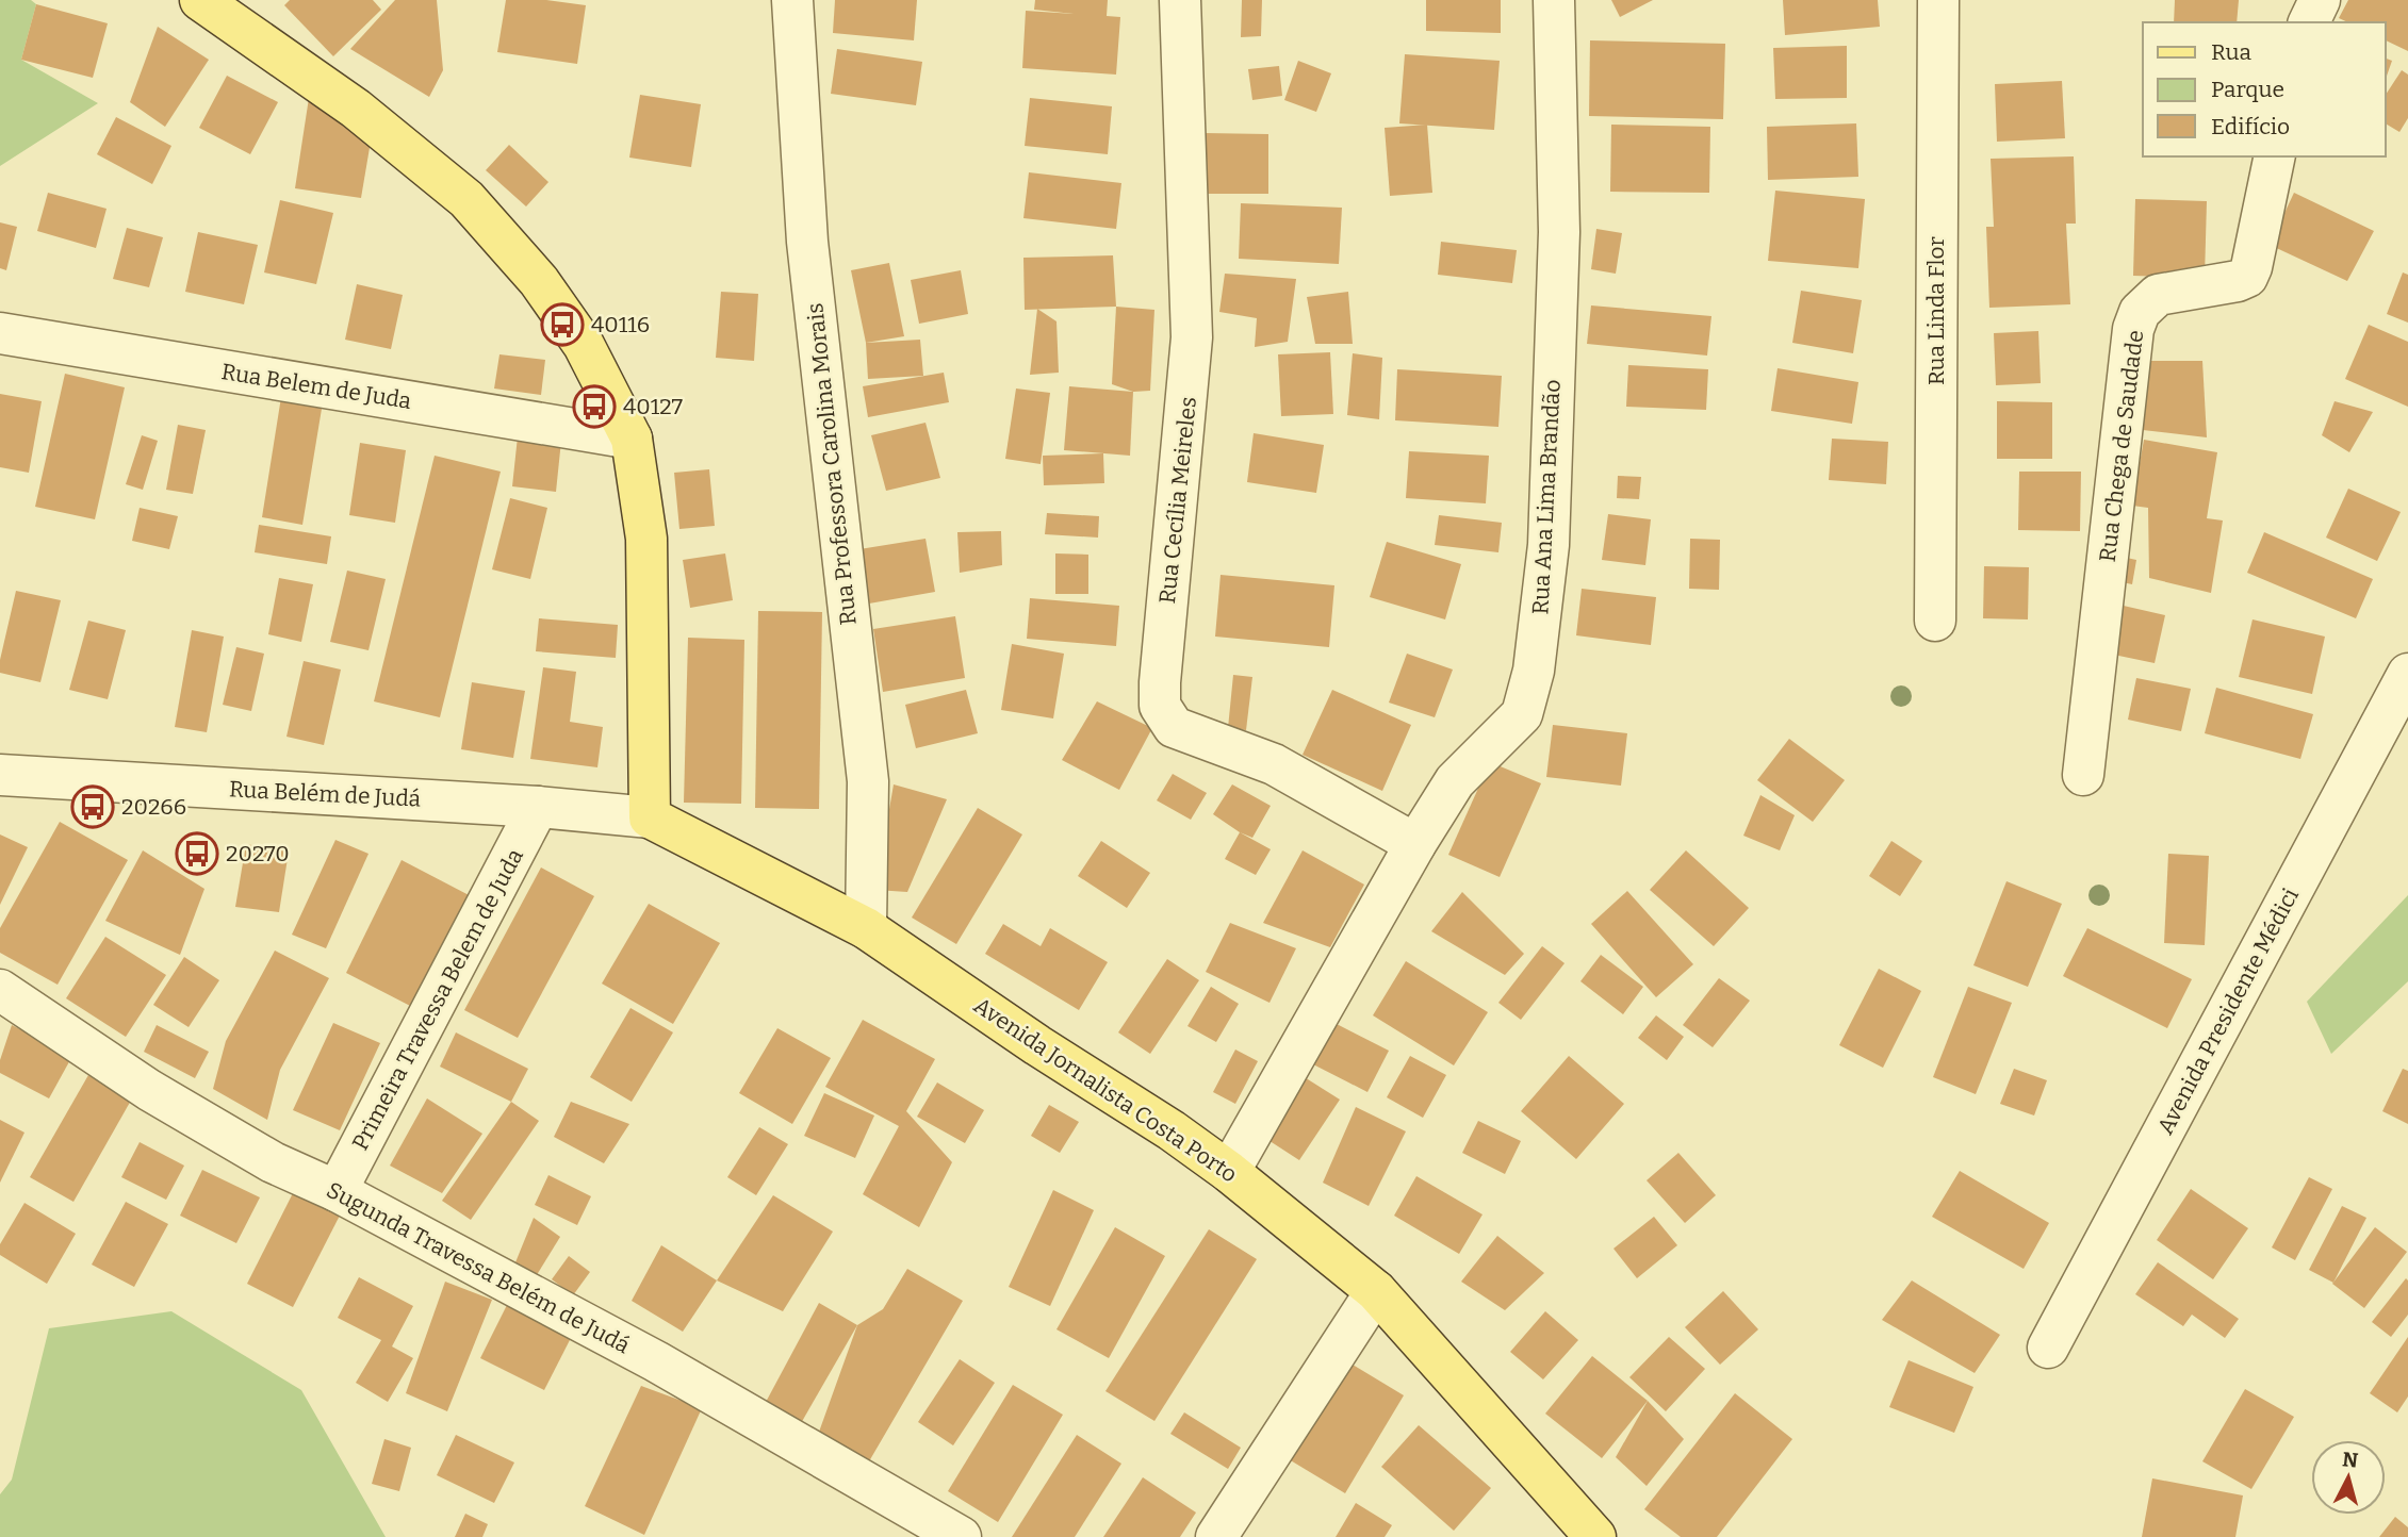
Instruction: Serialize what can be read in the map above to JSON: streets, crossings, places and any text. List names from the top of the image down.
{
  "streets": {
    "main road": ["Avenida Jornalista Costa Porto"],
    "street": [
      "Rua Linda Flor",
      "Rua Belem de Juda",
      "Rua Chega de Saudade",
      "Rua Professora Carolina Morais",
      "Rua Ana Lima Brandão",
      "Rua Cecília Meireles",
      "Rua Belém de Judá",
      "Primeira Travessa Belem de Juda",
      "Avenida Presidente Médici",
      "Sugunda Travessa Belém de Judá"
    ]
  },
  "crossings": [
    ["Rua Professora Carolina Morais", "Avenida Jornalista Costa Porto"],
    ["Rua Ana Lima Brandão", "Rua Cecília Meireles"],
    ["Rua Ana Lima Brandão", "Avenida Jornalista Costa Porto"],
    ["Rua Belém de Judá", "Primeira Travessa Belem de Juda"],
    ["Rua Belém de Judá", "Avenida Jornalista Costa Porto"],
    ["Primeira Travessa Belem de Juda", "Sugunda Travessa Belém de Judá"]
  ],
  "places": {
    "bus stop": [
      "40116",
      "40127",
      "20266",
      "20270"
    ]
  },
  "legend": ["Rua", "Parque", "Edifício"],
  "north": "top"
}
